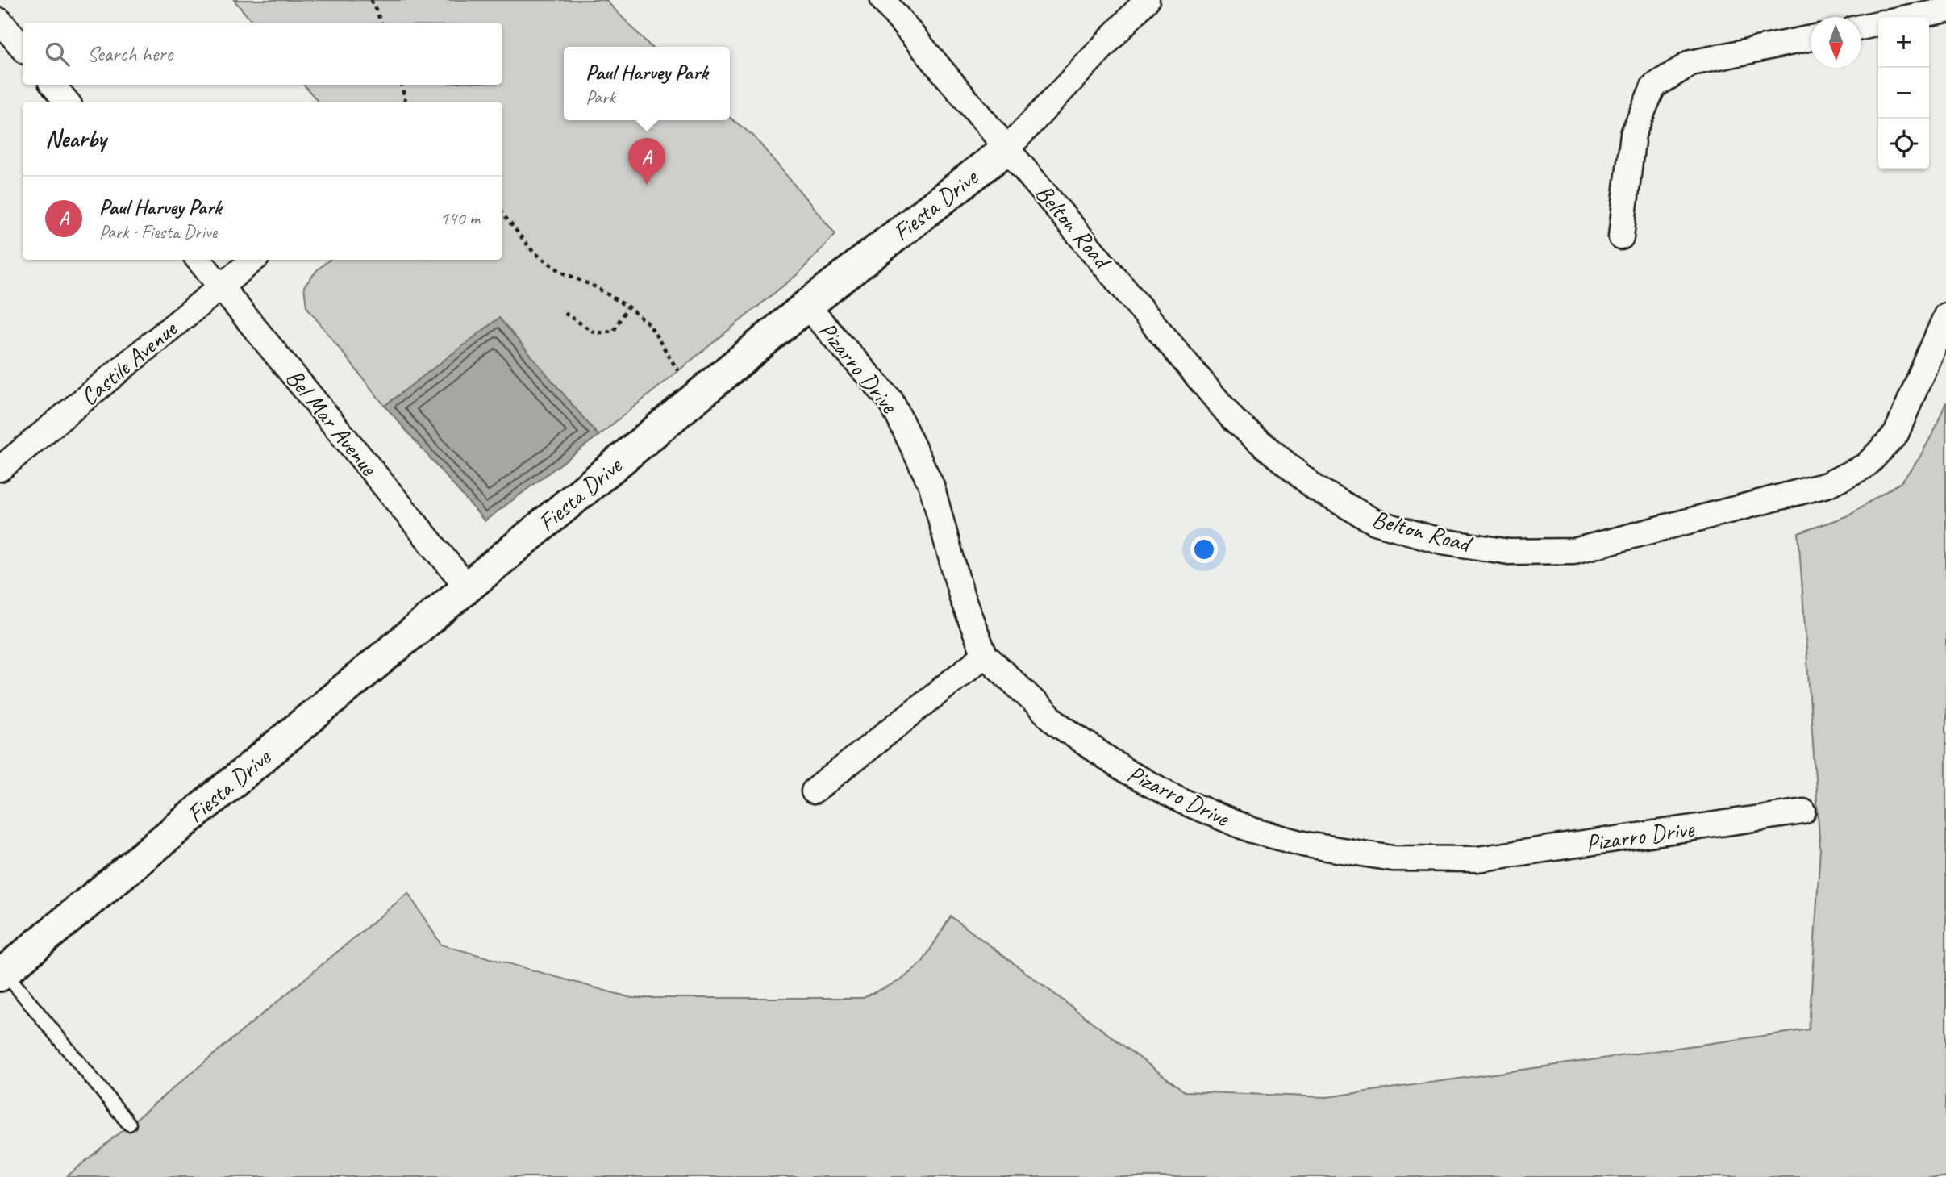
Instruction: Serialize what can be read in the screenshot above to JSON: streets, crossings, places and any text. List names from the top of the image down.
{
  "streets": {
    "street": [
      "Fiesta Drive",
      "Belton Road",
      "Castile Avenue",
      "Pizarro Drive",
      "Bel Mar Avenue"
    ]
  },
  "crossings": [
    ["Fiesta Drive", "Belton Road"],
    ["Fiesta Drive", "Pizarro Drive"],
    ["Fiesta Drive", "Bel Mar Avenue"],
    ["Castile Avenue", "Bel Mar Avenue"]
  ],
  "north": "bottom",
  "page": {
    "map_buttons": ["+", "−"],
    "search": "Search here",
    "popup": ["Paul Harvey Park", "Park"],
    "heading": "Nearby",
    "pins": "A",
    "list": [
      {
        "mark": "A",
        "name": "Paul Harvey Park",
        "note": "Park · Fiesta Drive",
        "value": "140 m"
      }
    ]
  }
}
